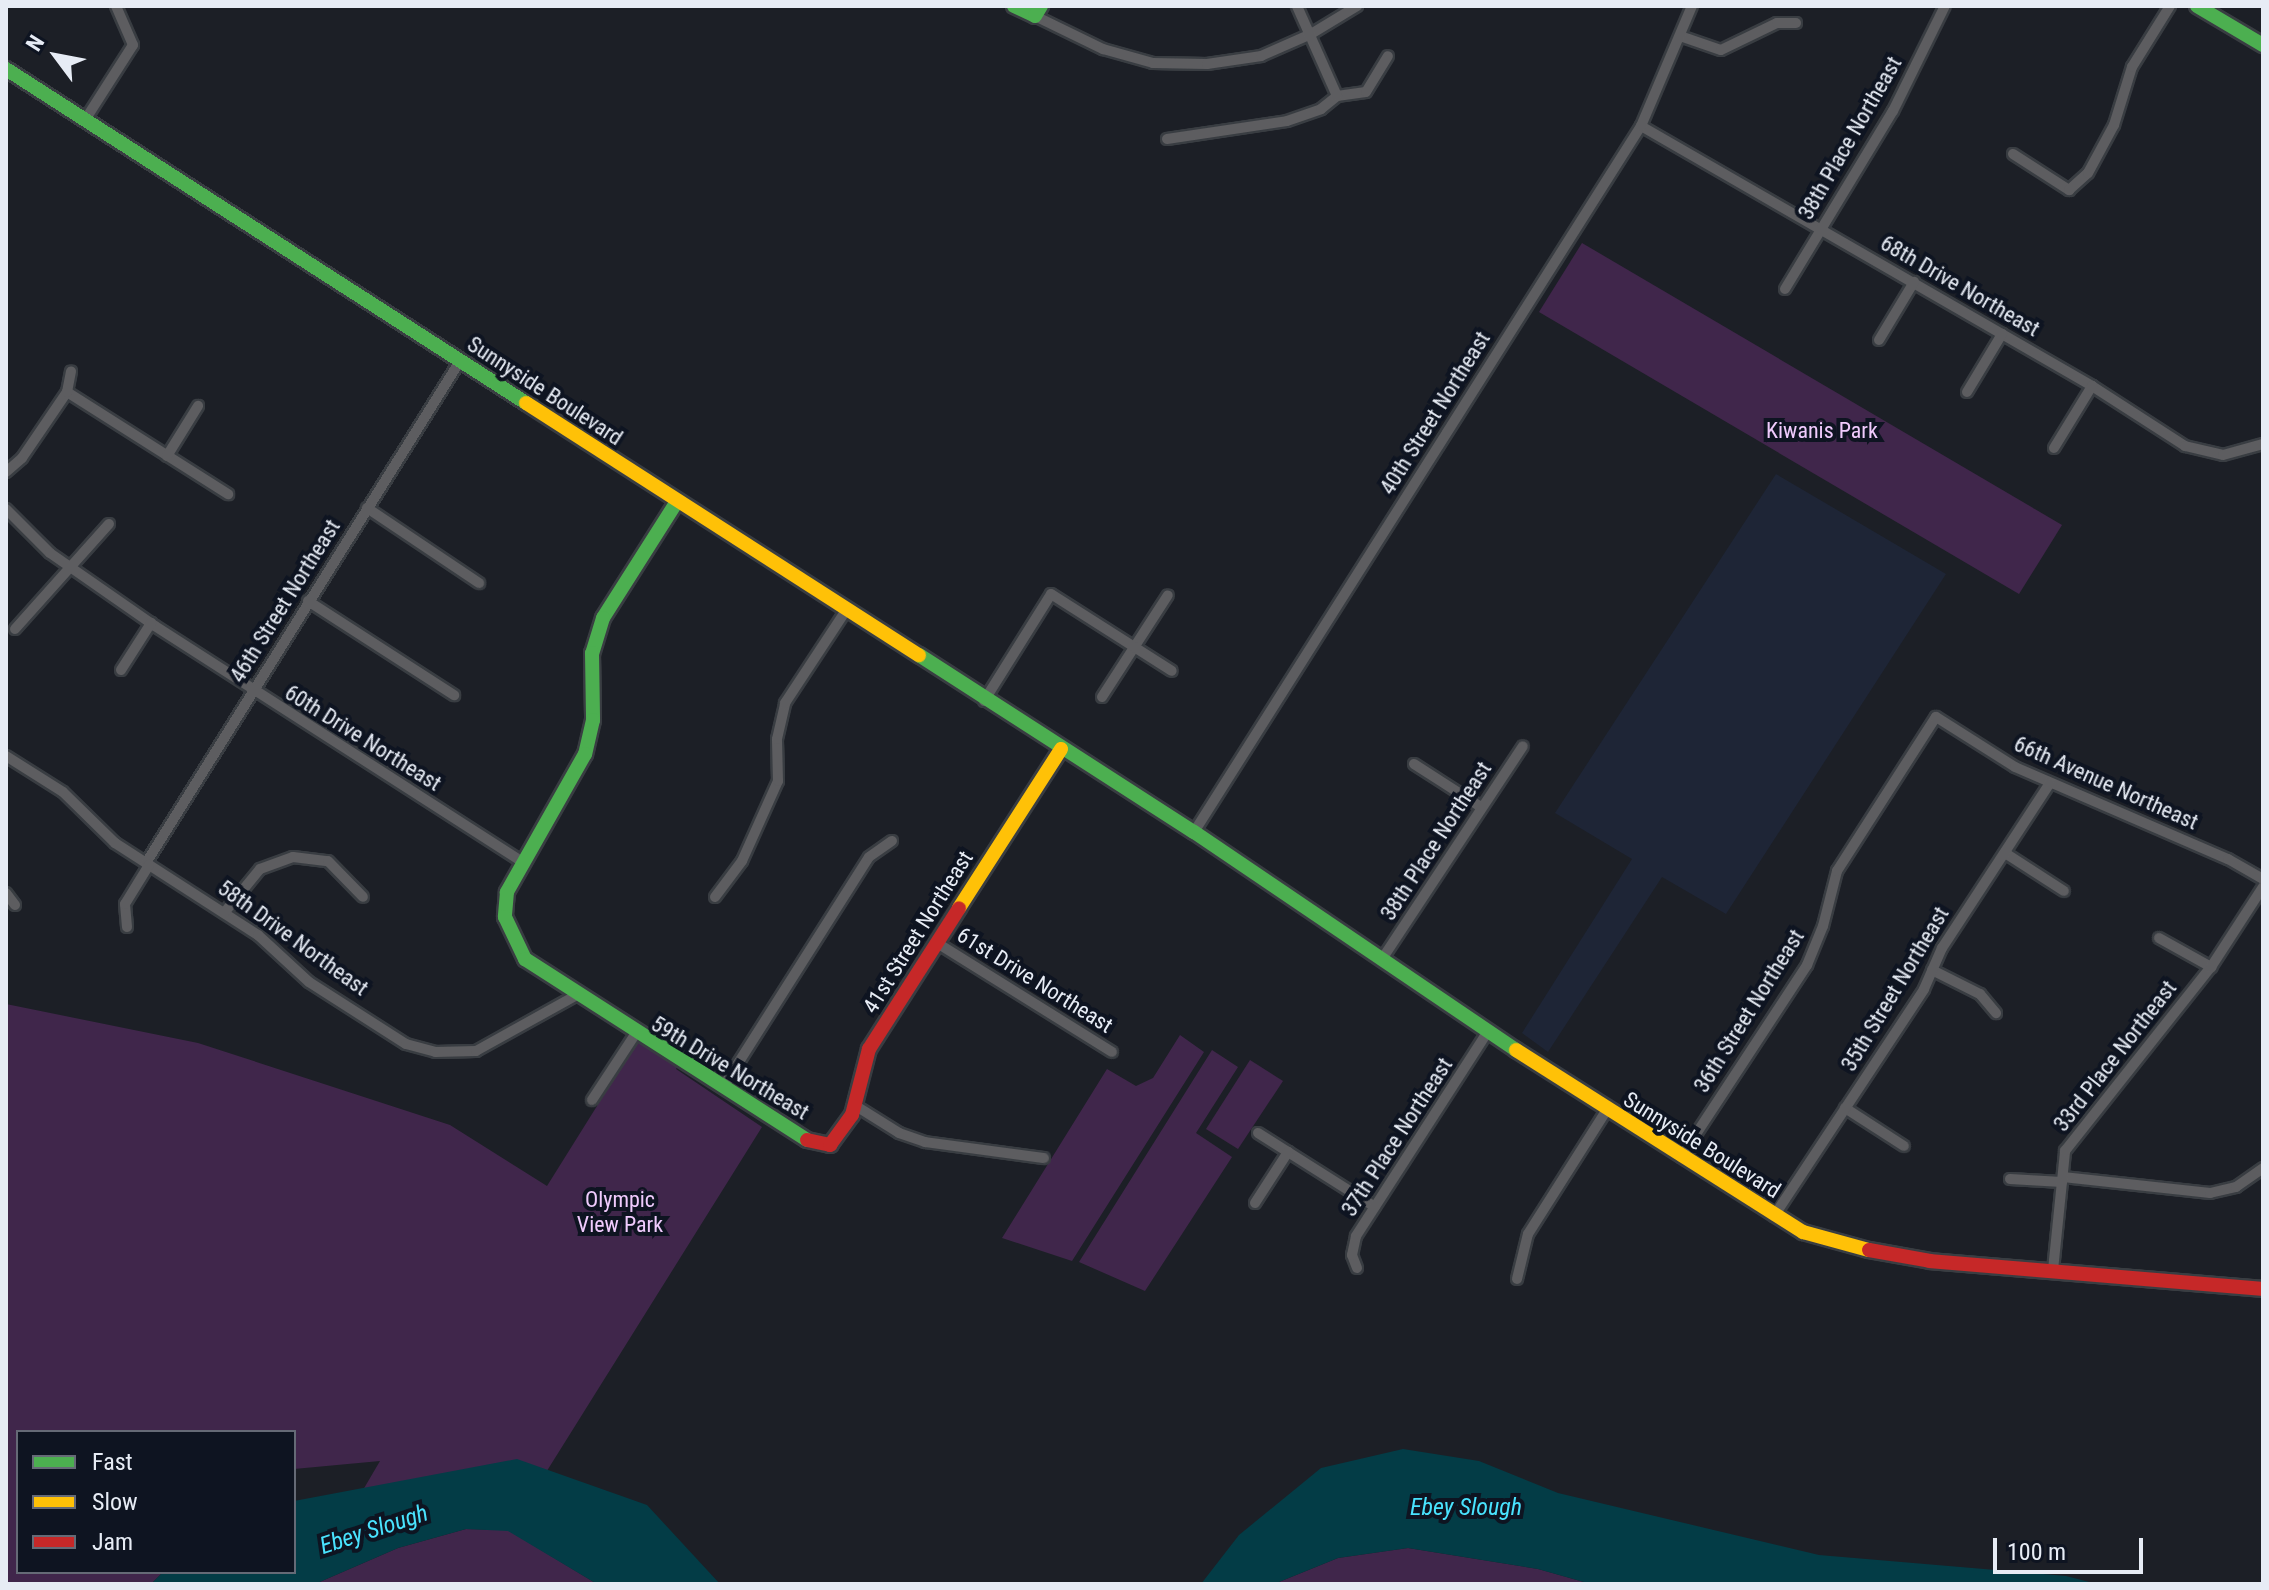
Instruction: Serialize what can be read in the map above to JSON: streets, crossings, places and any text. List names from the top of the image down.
{
  "streets": {
    "street": [
      "38th Place Northeast",
      "68th Drive Northeast",
      "Sunnyside Boulevard",
      "40th Street Northeast",
      "46th Street Northeast",
      "60th Drive Northeast",
      "66th Avenue Northeast",
      "41st Street Northeast",
      "58th Drive Northeast",
      "61st Drive Northeast",
      "35th Street Northeast",
      "36th Street Northeast",
      "33rd Place Northeast",
      "59th Drive Northeast",
      "37th Place Northeast"
    ]
  },
  "crossings": [
    ["38th Place Northeast", "68th Drive Northeast"],
    ["38th Place Northeast", "Sunnyside Boulevard"],
    ["68th Drive Northeast", "40th Street Northeast"],
    ["Sunnyside Boulevard", "40th Street Northeast"],
    ["Sunnyside Boulevard", "46th Street Northeast"],
    ["Sunnyside Boulevard", "41st Street Northeast"],
    ["Sunnyside Boulevard", "35th Street Northeast"],
    ["Sunnyside Boulevard", "36th Street Northeast"],
    ["Sunnyside Boulevard", "33rd Place Northeast"],
    ["Sunnyside Boulevard", "37th Place Northeast"],
    ["46th Street Northeast", "60th Drive Northeast"],
    ["46th Street Northeast", "58th Drive Northeast"],
    ["66th Avenue Northeast", "35th Street Northeast"],
    ["66th Avenue Northeast", "36th Street Northeast"],
    ["41st Street Northeast", "61st Drive Northeast"],
    ["41st Street Northeast", "59th Drive Northeast"]
  ],
  "water": ["Ebey Slough"],
  "parks": ["Kiwanis Park", "Olympic View Park"],
  "legend": ["Fast", "Slow", "Jam"],
  "scale_bar": "100 m",
  "north": "top left"
}
